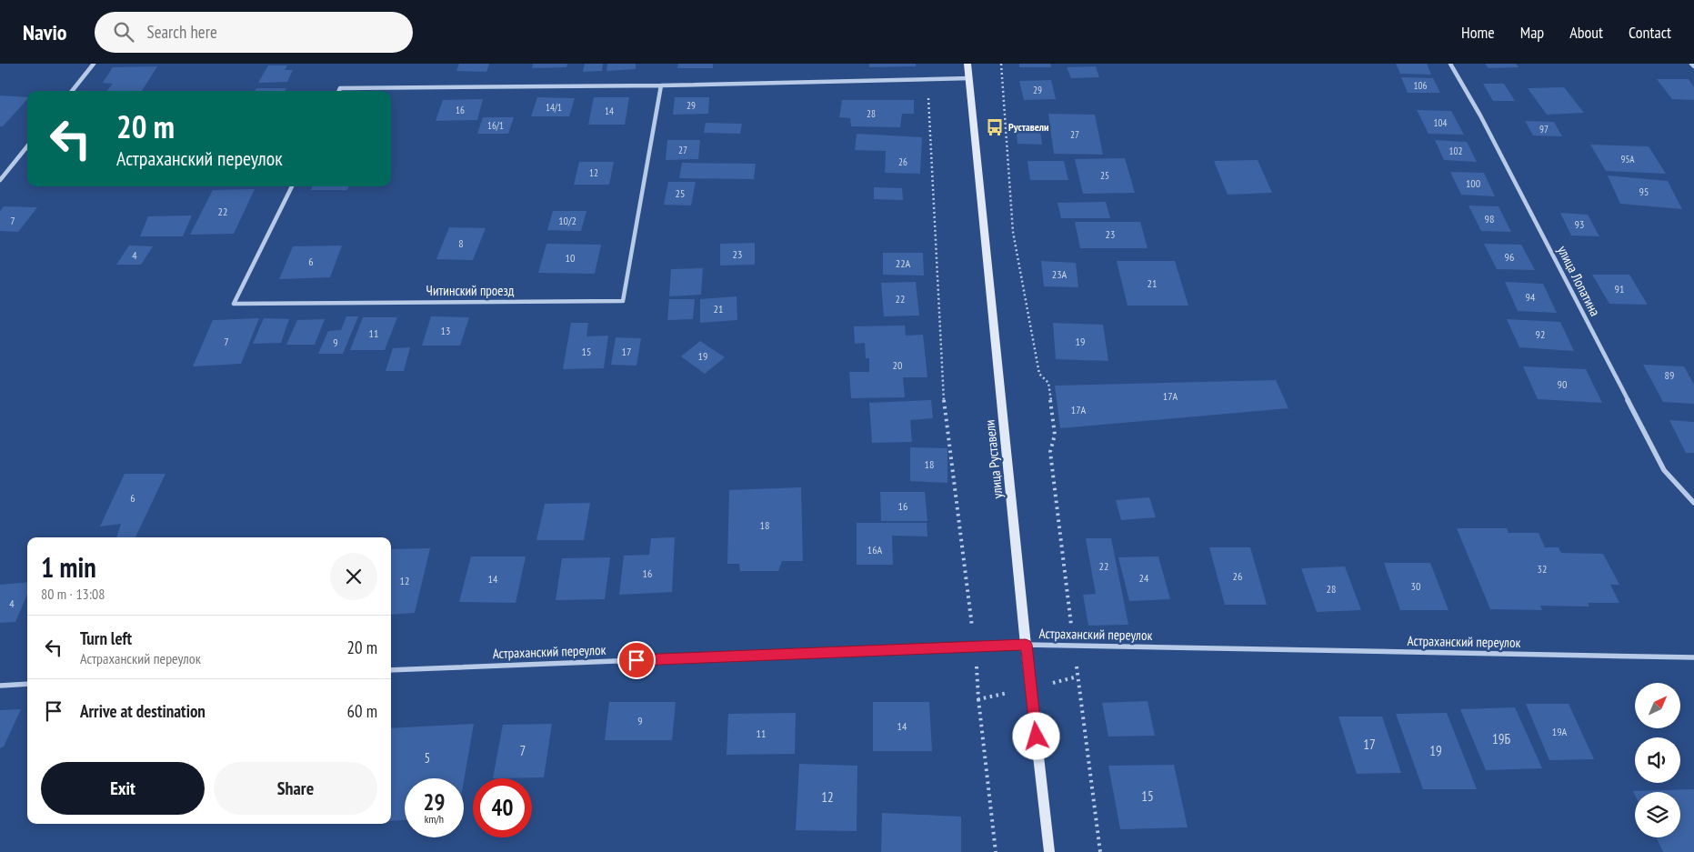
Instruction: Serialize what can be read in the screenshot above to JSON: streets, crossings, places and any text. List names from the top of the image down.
{
  "streets": {
    "street": [
      "улица Лопатина",
      "Читинский проезд",
      "улица Руставели",
      "Астраханский переулок"
    ]
  },
  "crossings": [
    ["улица Руставели", "Астраханский переулок"]
  ],
  "places": {
    "bus stop": ["Руставели"]
  },
  "house_numbers": [
    "106",
    "29",
    "29",
    "14/1",
    "16",
    "14",
    "28",
    "104",
    "16/1",
    "97",
    "27",
    "27",
    "102",
    "95А",
    "26",
    "12",
    "25",
    "100",
    "95",
    "25",
    "22",
    "98",
    "7",
    "10/2",
    "93",
    "23",
    "8",
    "23",
    "4",
    "96",
    "10",
    "6",
    "22А",
    "23А",
    "21",
    "91",
    "94",
    "22",
    "21",
    "13",
    "11",
    "92",
    "7",
    "19",
    "9",
    "15",
    "17",
    "19",
    "20",
    "89",
    "90",
    "17А",
    "17А",
    "18",
    "6",
    "16",
    "18",
    "16А",
    "22",
    "32",
    "16",
    "26",
    "24",
    "14",
    "12",
    "30",
    "28",
    "4",
    "9",
    "14",
    "19А",
    "11",
    "19Б",
    "17",
    "7",
    "19",
    "5",
    "15",
    "12"
  ],
  "north": "top right",
  "page": {
    "header": "Navio",
    "search": "Search here",
    "nav": [
      "Home",
      "Map",
      "About",
      "Contact"
    ],
    "turn": ["20 m", "Астраханский переулок"],
    "heading": ["1 min", "80 m · 13:08"],
    "list": [
      {
        "name": "Turn left",
        "note": "Астраханский переулок",
        "value": "20 m"
      },
      {
        "name": "Arrive at destination",
        "value": "60 m"
      }
    ],
    "buttons": ["Exit", "Share"],
    "speed": "29 km/h",
    "limit": "40"
  }
}
